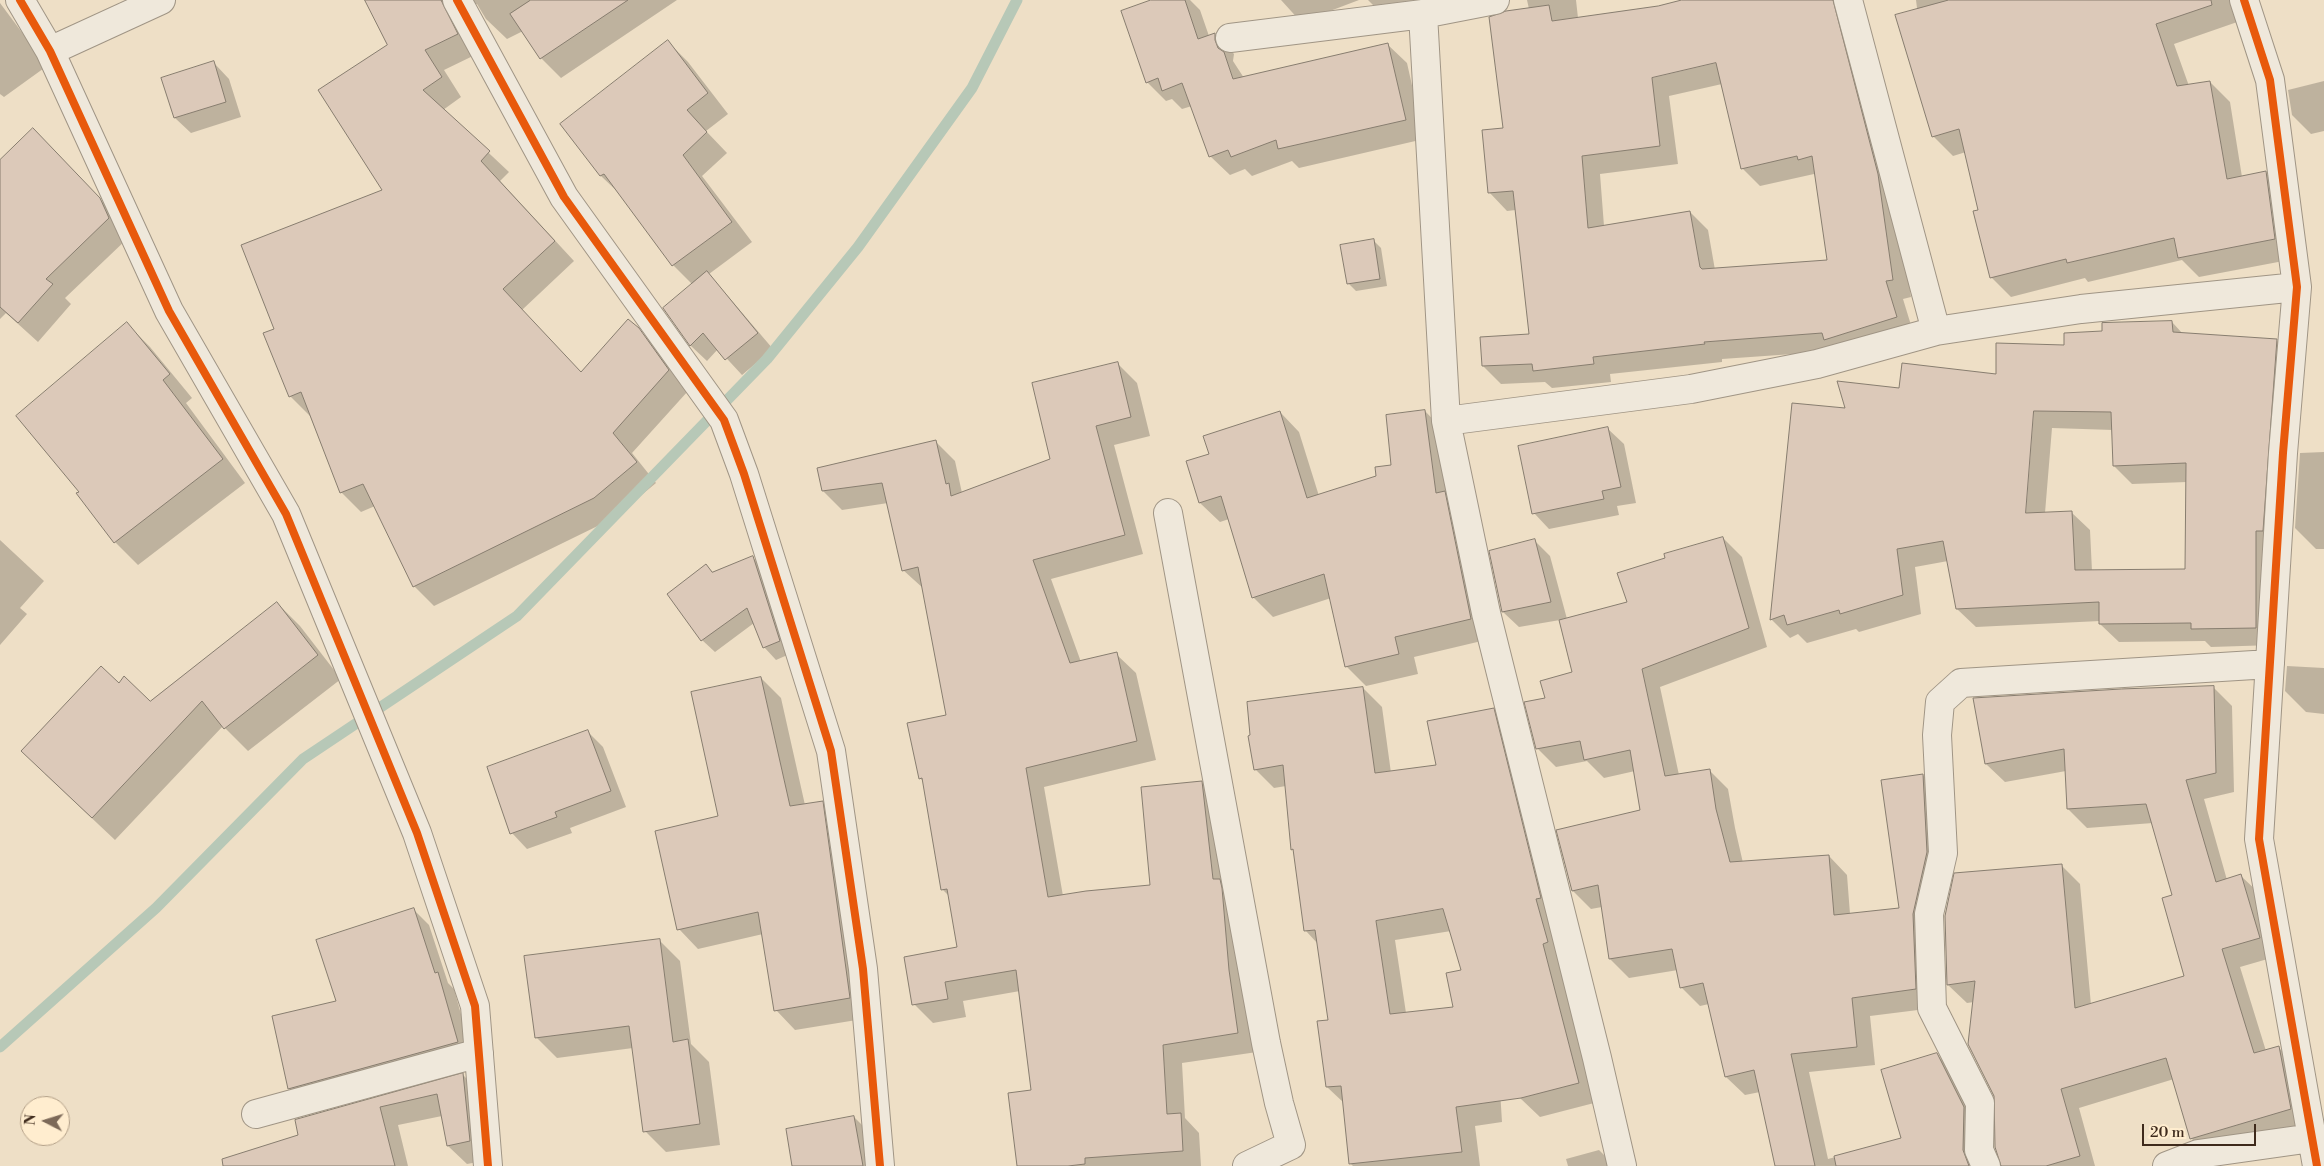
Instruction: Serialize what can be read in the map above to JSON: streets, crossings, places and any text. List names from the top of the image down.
{
  "scale_bar": "20 m",
  "north": "left"
}
